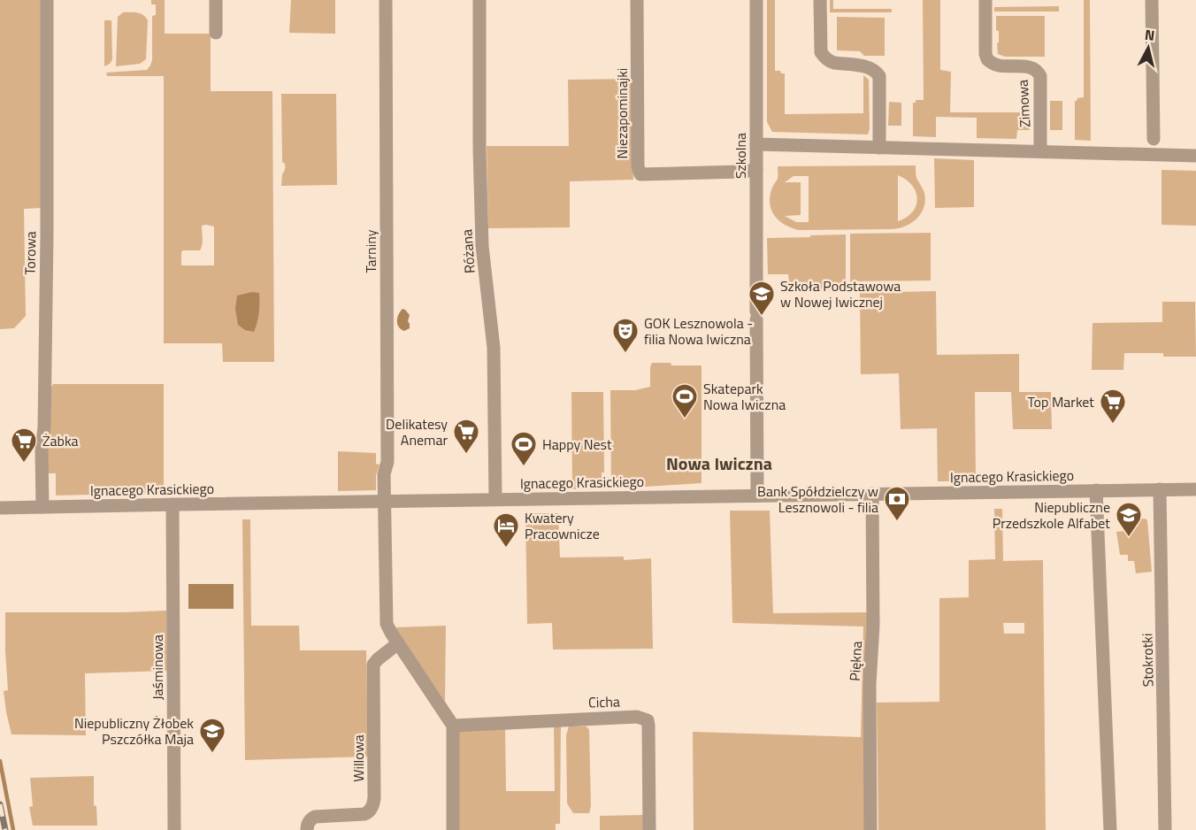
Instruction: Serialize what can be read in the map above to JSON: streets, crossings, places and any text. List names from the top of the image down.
{
  "streets": {
    "street": [
      "Zimowa",
      "Niezapominajki",
      "Szkolna",
      "Tarniny",
      "Różana",
      "Torowa",
      "Ignacego Krasickiego",
      "Stokrotki",
      "Piękna",
      "Jaśminowa",
      "Cicha",
      "Willowa"
    ]
  },
  "crossings": [
    ["Niezapominajki", "Szkolna"],
    ["Szkolna", "Ignacego Krasickiego"],
    ["Tarniny", "Ignacego Krasickiego"],
    ["Różana", "Ignacego Krasickiego"],
    ["Torowa", "Ignacego Krasickiego"],
    ["Ignacego Krasickiego", "Stokrotki"],
    ["Ignacego Krasickiego", "Piękna"],
    ["Ignacego Krasickiego", "Jaśminowa"]
  ],
  "districts": ["Nowa Iwiczna"],
  "places": {
    "school or university": ["Szkoła Podstawowa w Nowej Iwicznej", "Niepubliczne Przedszkole Alfabet", "Niepubliczny Żłobek Pszczółka Maja"],
    "theatre": ["GOK Lesznowola - filia Nowa Iwiczna"],
    "sports": ["Skatepark Nowa Iwiczna", "Happy Nest"],
    "supermarket": ["Top Market", "Delikatesy Anemar", "Żabka"],
    "bank": ["Bank Spółdzielczy w Lesznowoli - filia"],
    "hotel": ["Kwatery Pracownicze"]
  },
  "north": "top"
}
